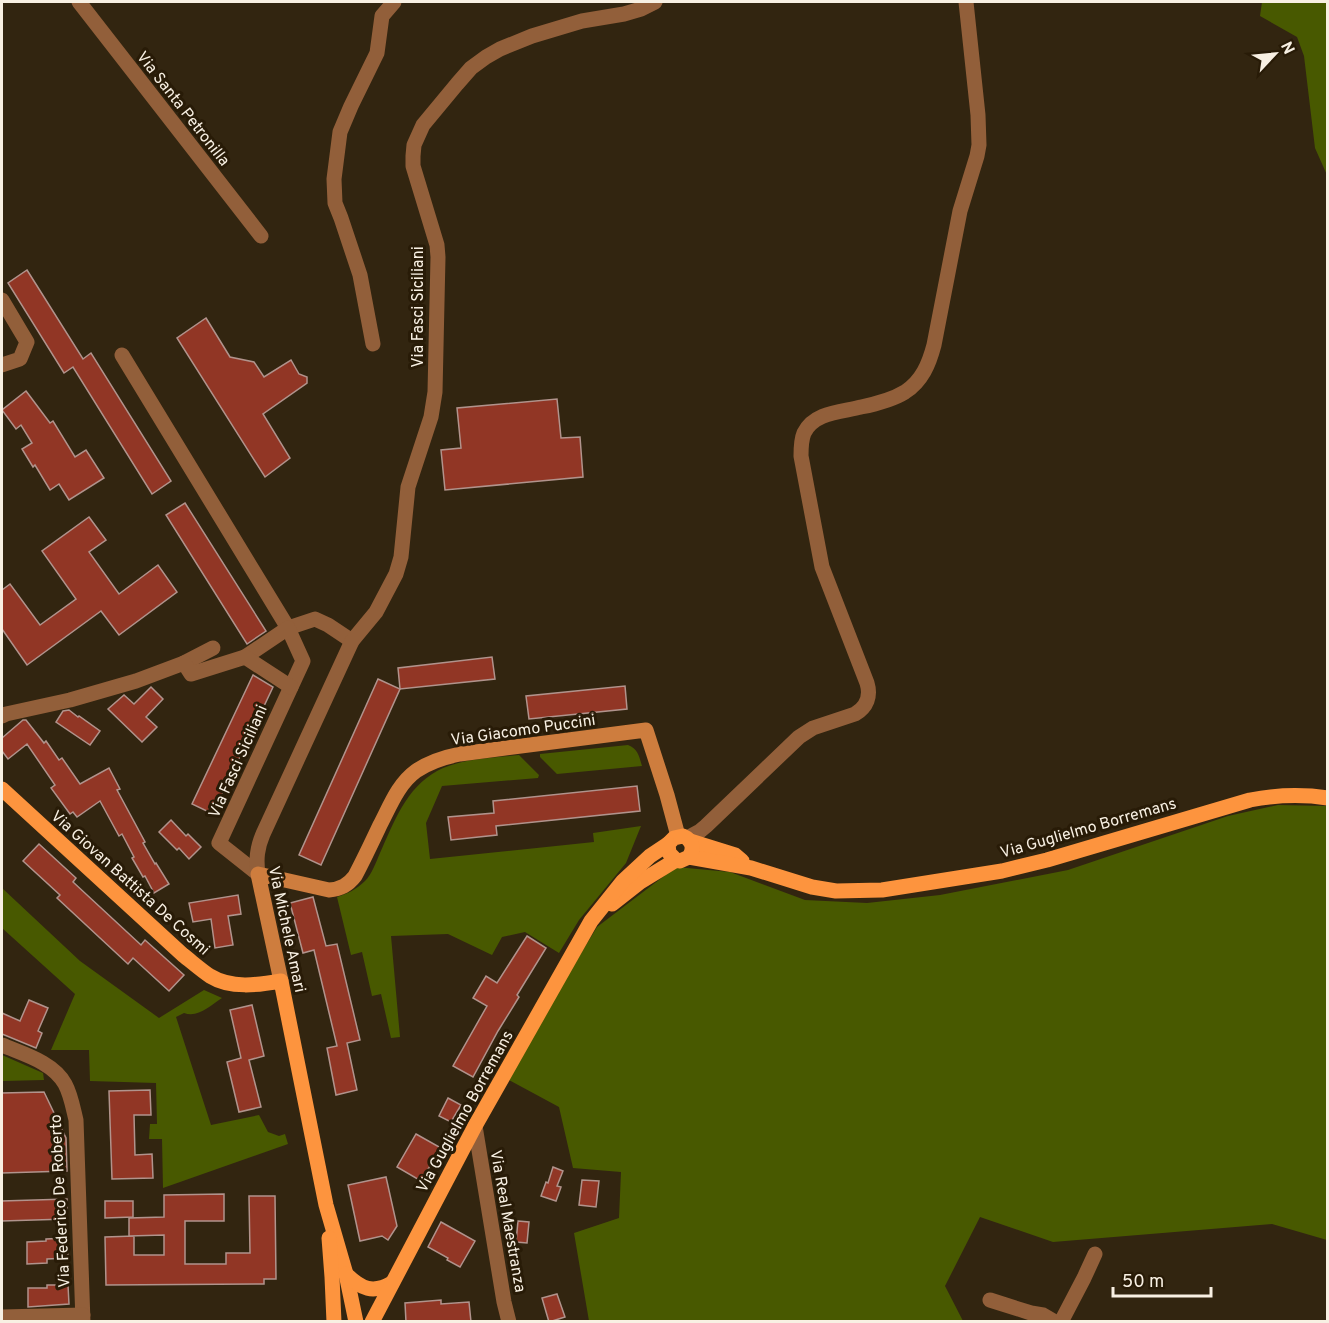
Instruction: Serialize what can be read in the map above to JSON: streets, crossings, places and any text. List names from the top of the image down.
{
  "streets": {
    "main road": [
      "Via Giacomo Puccini",
      "Via Guglielmo Borremans",
      "Via Giovan Battista De Cosmi",
      "Via Michele Amari"
    ],
    "street": [
      "Via Santa Petronilla",
      "Via Fasci Siciliani",
      "Via Federico De Roberto",
      "Via Real Maestranza"
    ]
  },
  "crossings": [
    ["Via Fasci Siciliani", "Via Giacomo Puccini"],
    ["Via Fasci Siciliani", "Via Michele Amari"],
    ["Via Giacomo Puccini", "Via Michele Amari"],
    ["Via Guglielmo Borremans", "Via Real Maestranza"],
    ["Via Giovan Battista De Cosmi", "Via Michele Amari"]
  ],
  "scale_bar": "50 m",
  "north": "top right"
}
